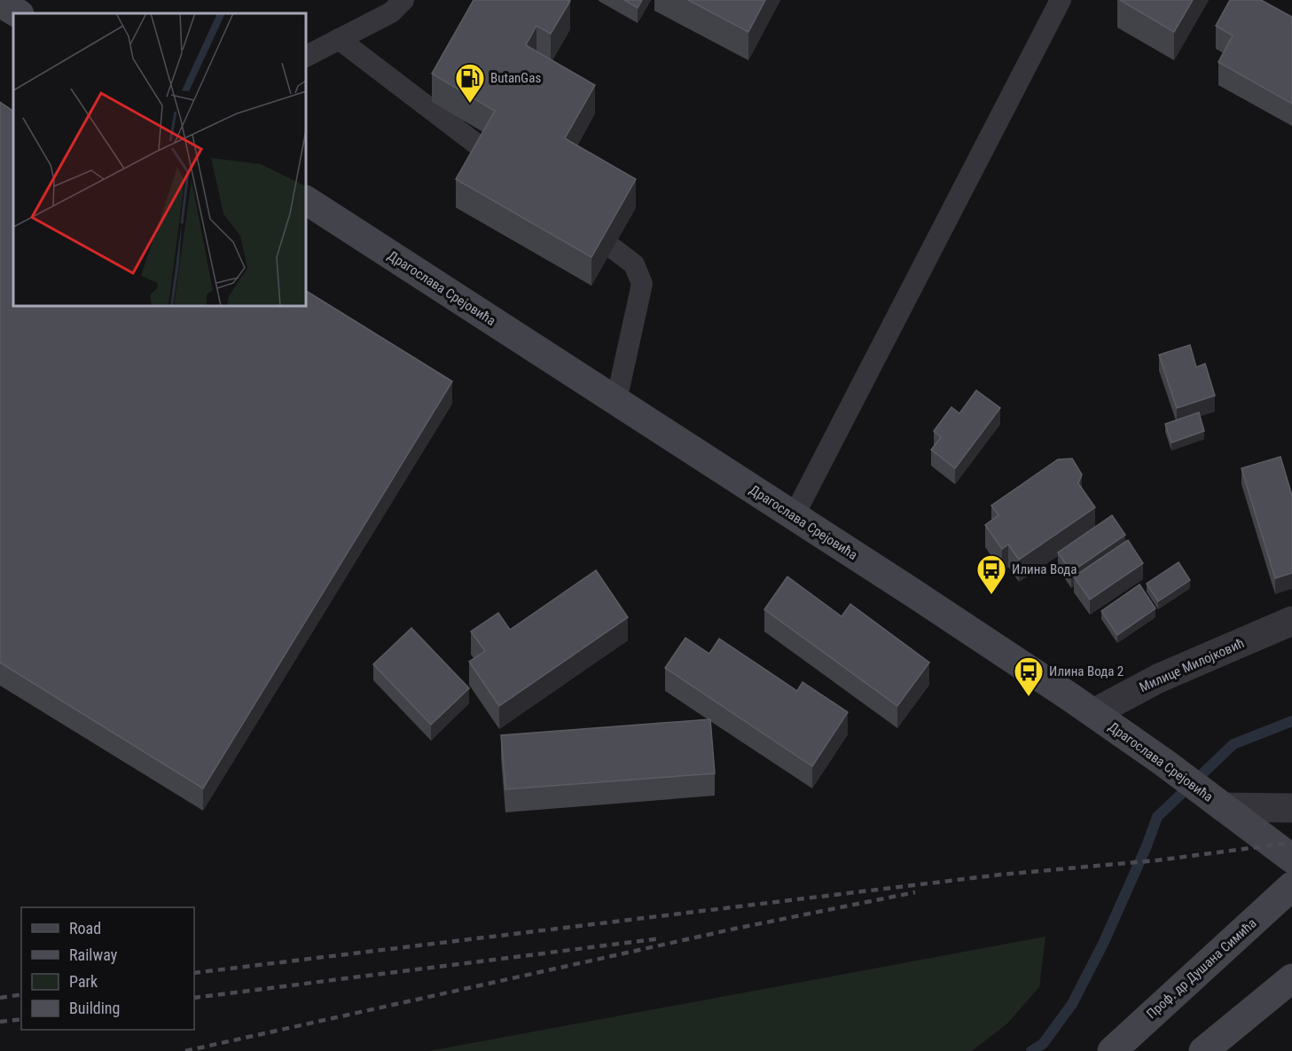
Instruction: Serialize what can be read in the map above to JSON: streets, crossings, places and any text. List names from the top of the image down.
{
  "streets": {
    "street": ["Драгослава Срејовића", "Милице Милојковић", "Проф. др Душана Симића"]
  },
  "crossings": [
    ["Драгослава Срејовића", "Милице Милојковић"]
  ],
  "places": {
    "fuel station": ["ButanGas"],
    "bus stop": ["Илина Вода", "Илина Вода 2"]
  },
  "legend": [
    "Road",
    "Railway",
    "Park",
    "Building"
  ]
}
